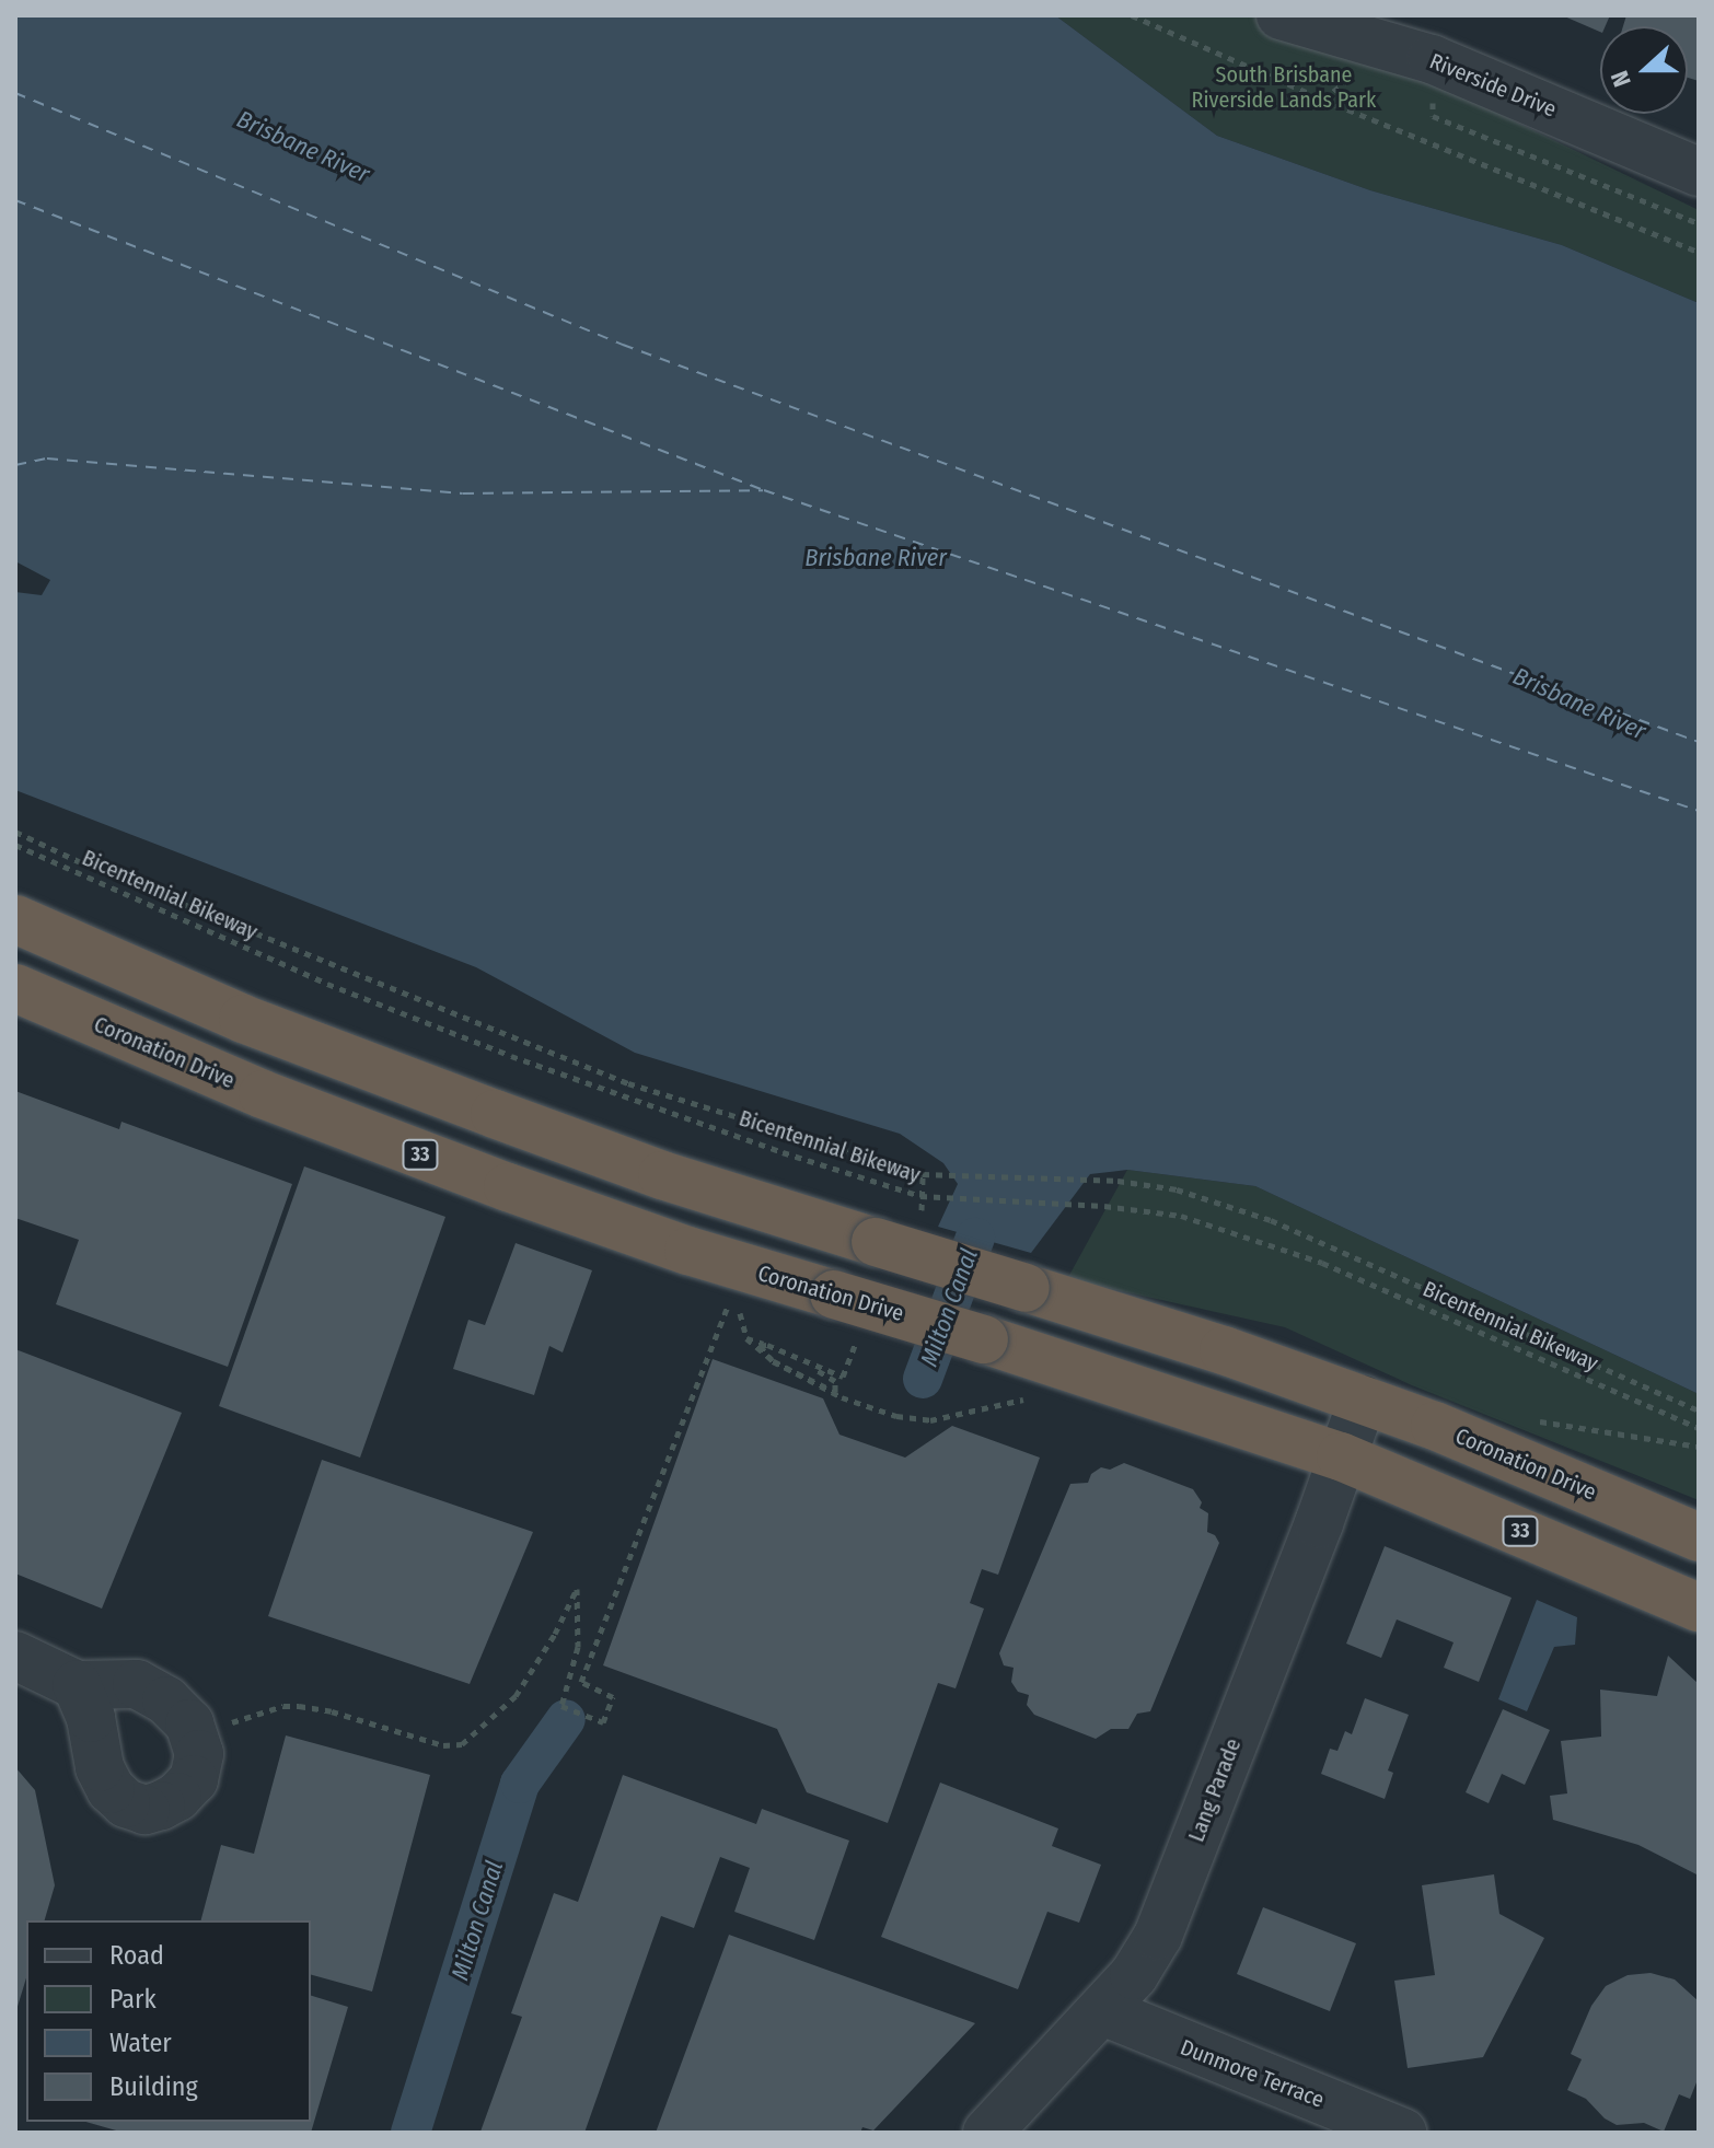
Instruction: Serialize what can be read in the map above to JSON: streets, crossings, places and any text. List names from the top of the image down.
{
  "streets": {
    "highway": ["Coronation Drive", "33"],
    "street": ["Riverside Drive", "Lang Parade", "Dunmore Terrace"],
    "path": ["Bicentennial Bikeway"]
  },
  "crossings": [
    ["Coronation Drive", "Lang Parade"],
    ["Lang Parade", "Dunmore Terrace"]
  ],
  "water": ["Brisbane River", "Milton Canal"],
  "parks": ["South Brisbane Riverside Lands Park"],
  "legend": [
    "Road",
    "Park",
    "Water",
    "Building"
  ],
  "north": "left"
}
